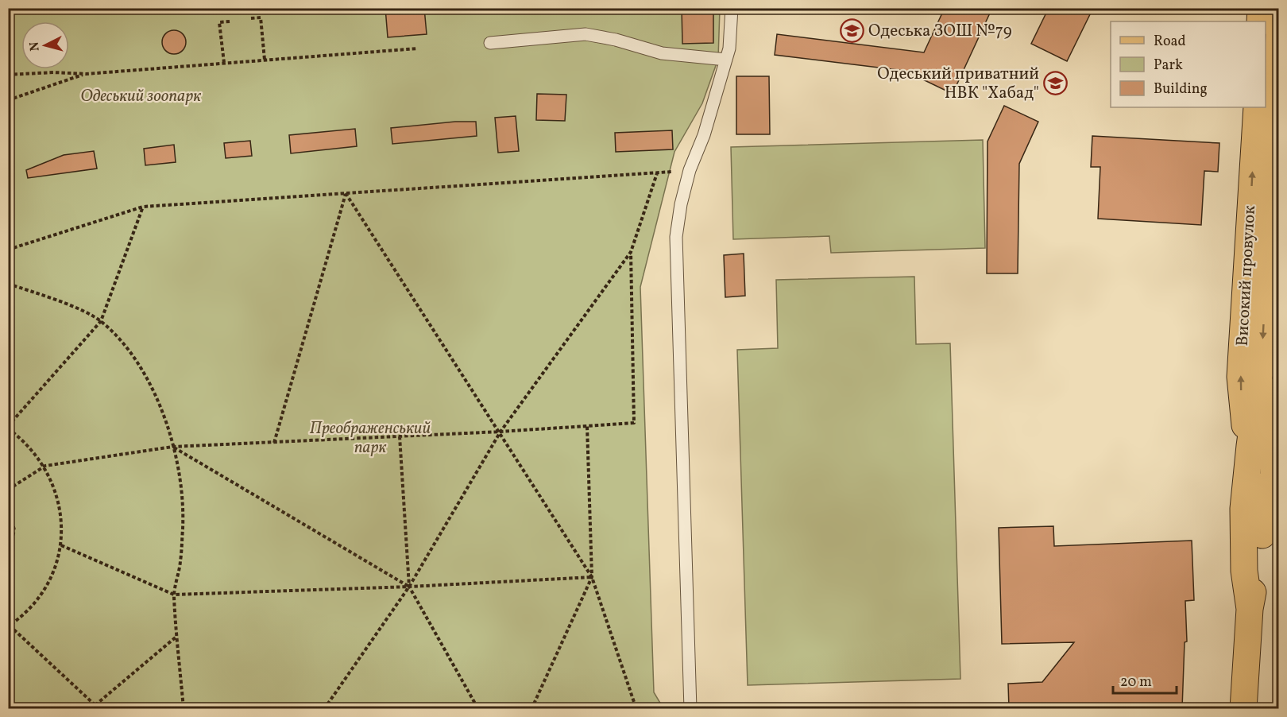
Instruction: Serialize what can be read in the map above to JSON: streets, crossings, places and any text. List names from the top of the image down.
{
  "streets": {
    "main road": ["Високий провулок"]
  },
  "parks": ["Одеський зоопарк", "Преображенський парк"],
  "places": {
    "school or university": ["Одеська ЗОШ №79", "Одеський приватний НВК \"Хабад\""]
  },
  "legend": ["Road", "Park", "Building"],
  "scale_bar": "20 m",
  "north": "left"
}
